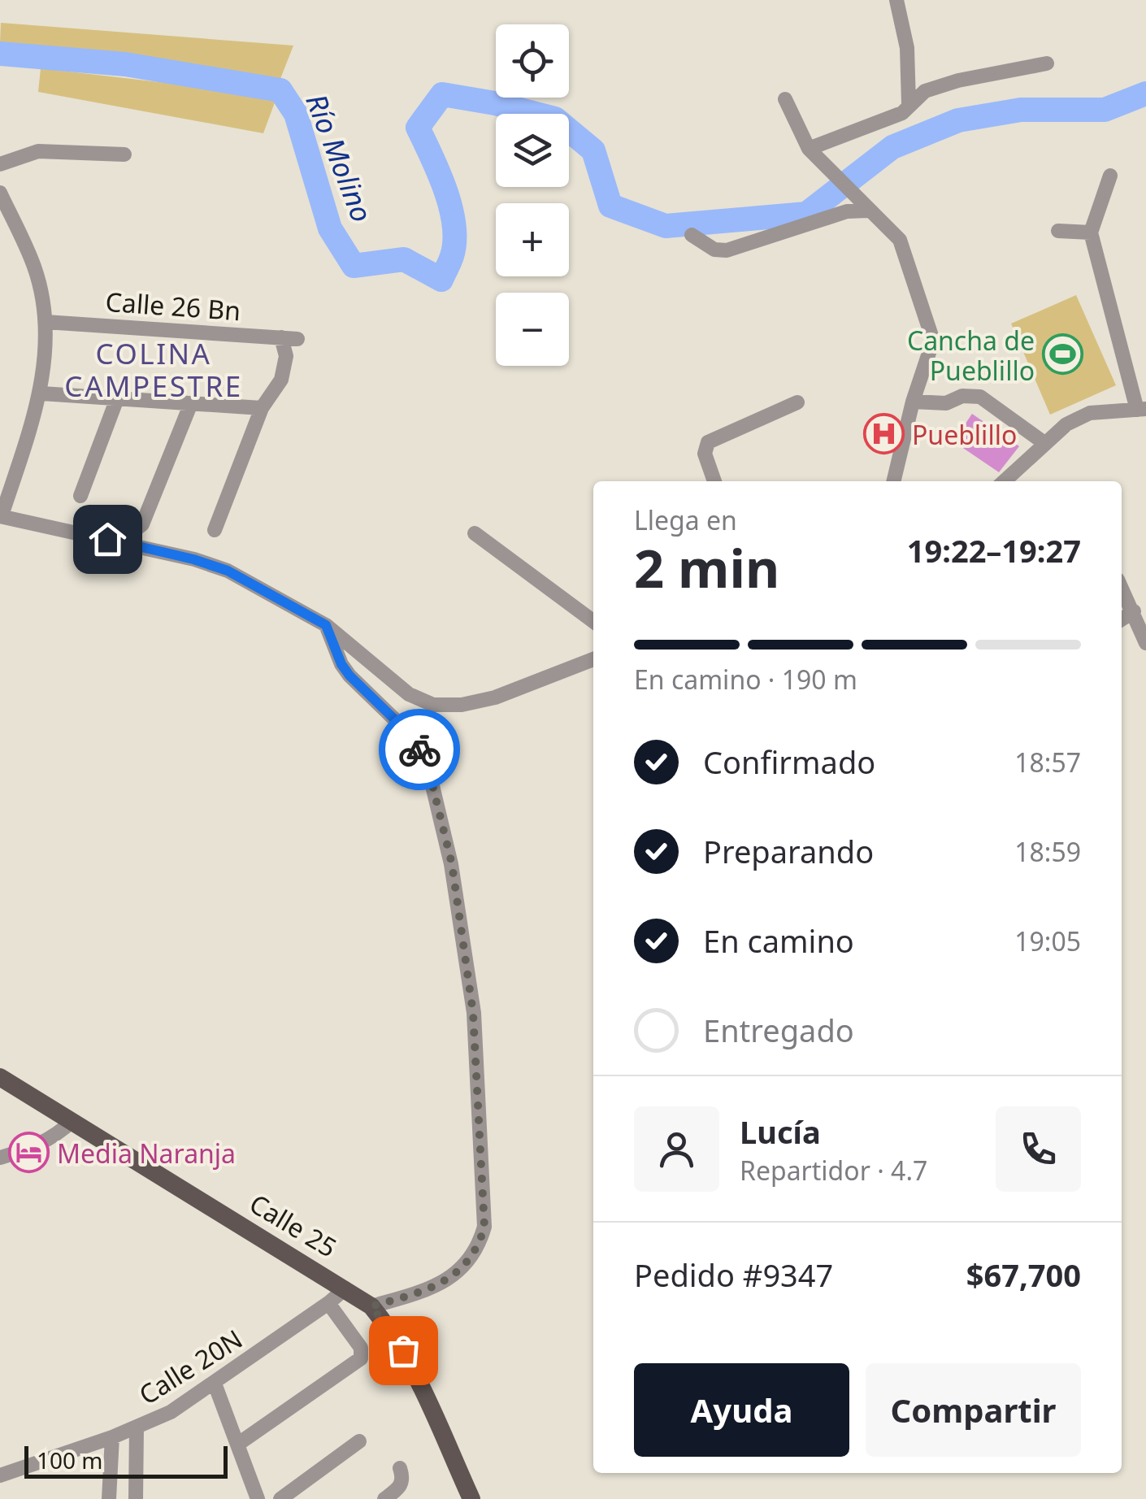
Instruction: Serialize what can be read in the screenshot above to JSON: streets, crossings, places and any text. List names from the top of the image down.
{
  "streets": {
    "main road": ["Calle 25"],
    "street": ["Calle 26 Bn", "Calle 20N"]
  },
  "crossings": [
    ["Calle 25", "Calle 20N"]
  ],
  "districts": ["COLINA CAMPESTRE"],
  "water": ["Río Molino"],
  "places": {
    "sports": ["Cancha de Pueblillo"],
    "hospital": ["Pueblillo"],
    "hotel": ["Media Naranja"]
  },
  "scale_bar": "100 m",
  "page": {
    "map_buttons": ["+", "−"],
    "heading": ["2 min", "Llega en", "19:22–19:27"],
    "panel": [
      "Lucía",
      "Repartidor · 4.7",
      "Pedido #9347",
      "$67,700"
    ],
    "bar": "En camino · 190 m",
    "list": [
      ["Confirmado", "18:57"],
      ["Preparando", "18:59"],
      ["En camino", "19:05"],
      "Entregado"
    ],
    "buttons": ["Ayuda", "Compartir"],
    "scale": "100 m"
  }
}
